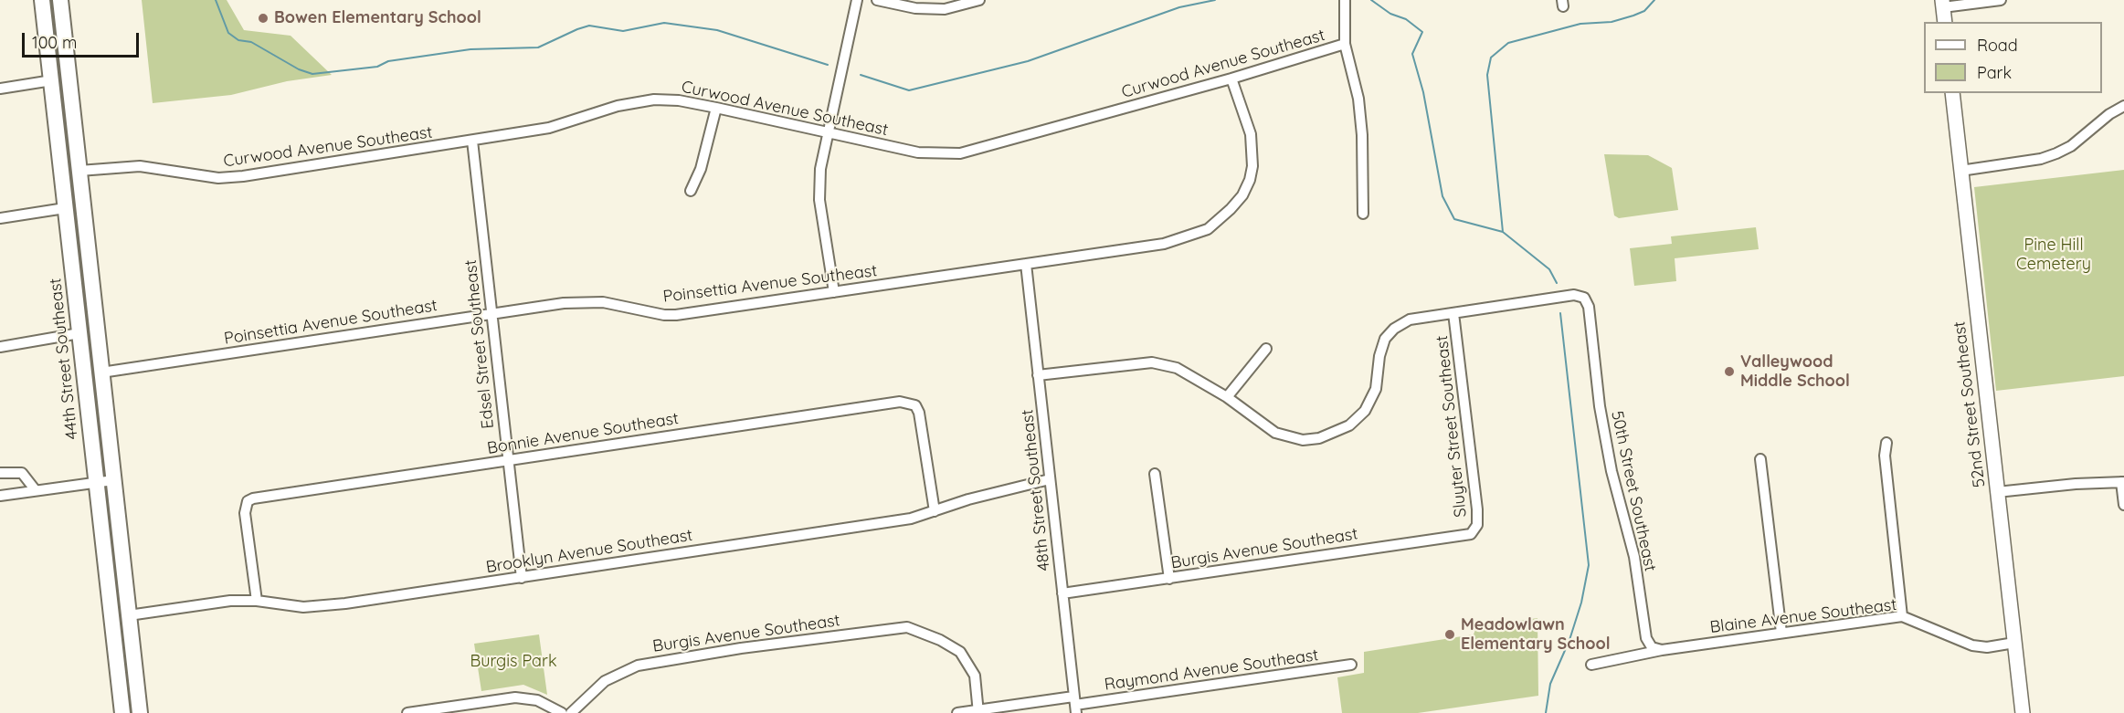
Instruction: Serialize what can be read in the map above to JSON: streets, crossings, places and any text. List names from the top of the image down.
{
  "streets": {
    "main road": ["44th Street Southeast", "52nd Street Southeast"],
    "street": [
      "Curwood Avenue Southeast",
      "Poinsettia Avenue Southeast",
      "Edsel Street Southeast",
      "Sluyter Street Southeast",
      "Bonnie Avenue Southeast",
      "48th Street Southeast",
      "50th Street Southeast",
      "Burgis Avenue Southeast",
      "Brooklyn Avenue Southeast",
      "Blaine Avenue Southeast",
      "Raymond Avenue Southeast"
    ]
  },
  "crossings": [
    ["Curwood Avenue Southeast", "Poinsettia Avenue Southeast"],
    ["Curwood Avenue Southeast", "Edsel Street Southeast"],
    ["Poinsettia Avenue Southeast", "Edsel Street Southeast"],
    ["Poinsettia Avenue Southeast", "48th Street Southeast"],
    ["Edsel Street Southeast", "Bonnie Avenue Southeast"],
    ["Edsel Street Southeast", "Brooklyn Avenue Southeast"],
    ["52nd Street Southeast", "Blaine Avenue Southeast"],
    ["Sluyter Street Southeast", "50th Street Southeast"],
    ["Sluyter Street Southeast", "Burgis Avenue Southeast"],
    ["Bonnie Avenue Southeast", "Brooklyn Avenue Southeast"],
    ["48th Street Southeast", "Burgis Avenue Southeast"],
    ["48th Street Southeast", "Brooklyn Avenue Southeast"],
    ["48th Street Southeast", "Raymond Avenue Southeast"],
    ["50th Street Southeast", "Blaine Avenue Southeast"]
  ],
  "parks": ["Pine Hill Cemetery", "Burgis Park"],
  "places": ["Bowen Elementary School", "Valleywood Middle School", "Meadowlawn Elementary School"],
  "legend": ["Road", "Park"],
  "scale_bar": "100 m"
}
